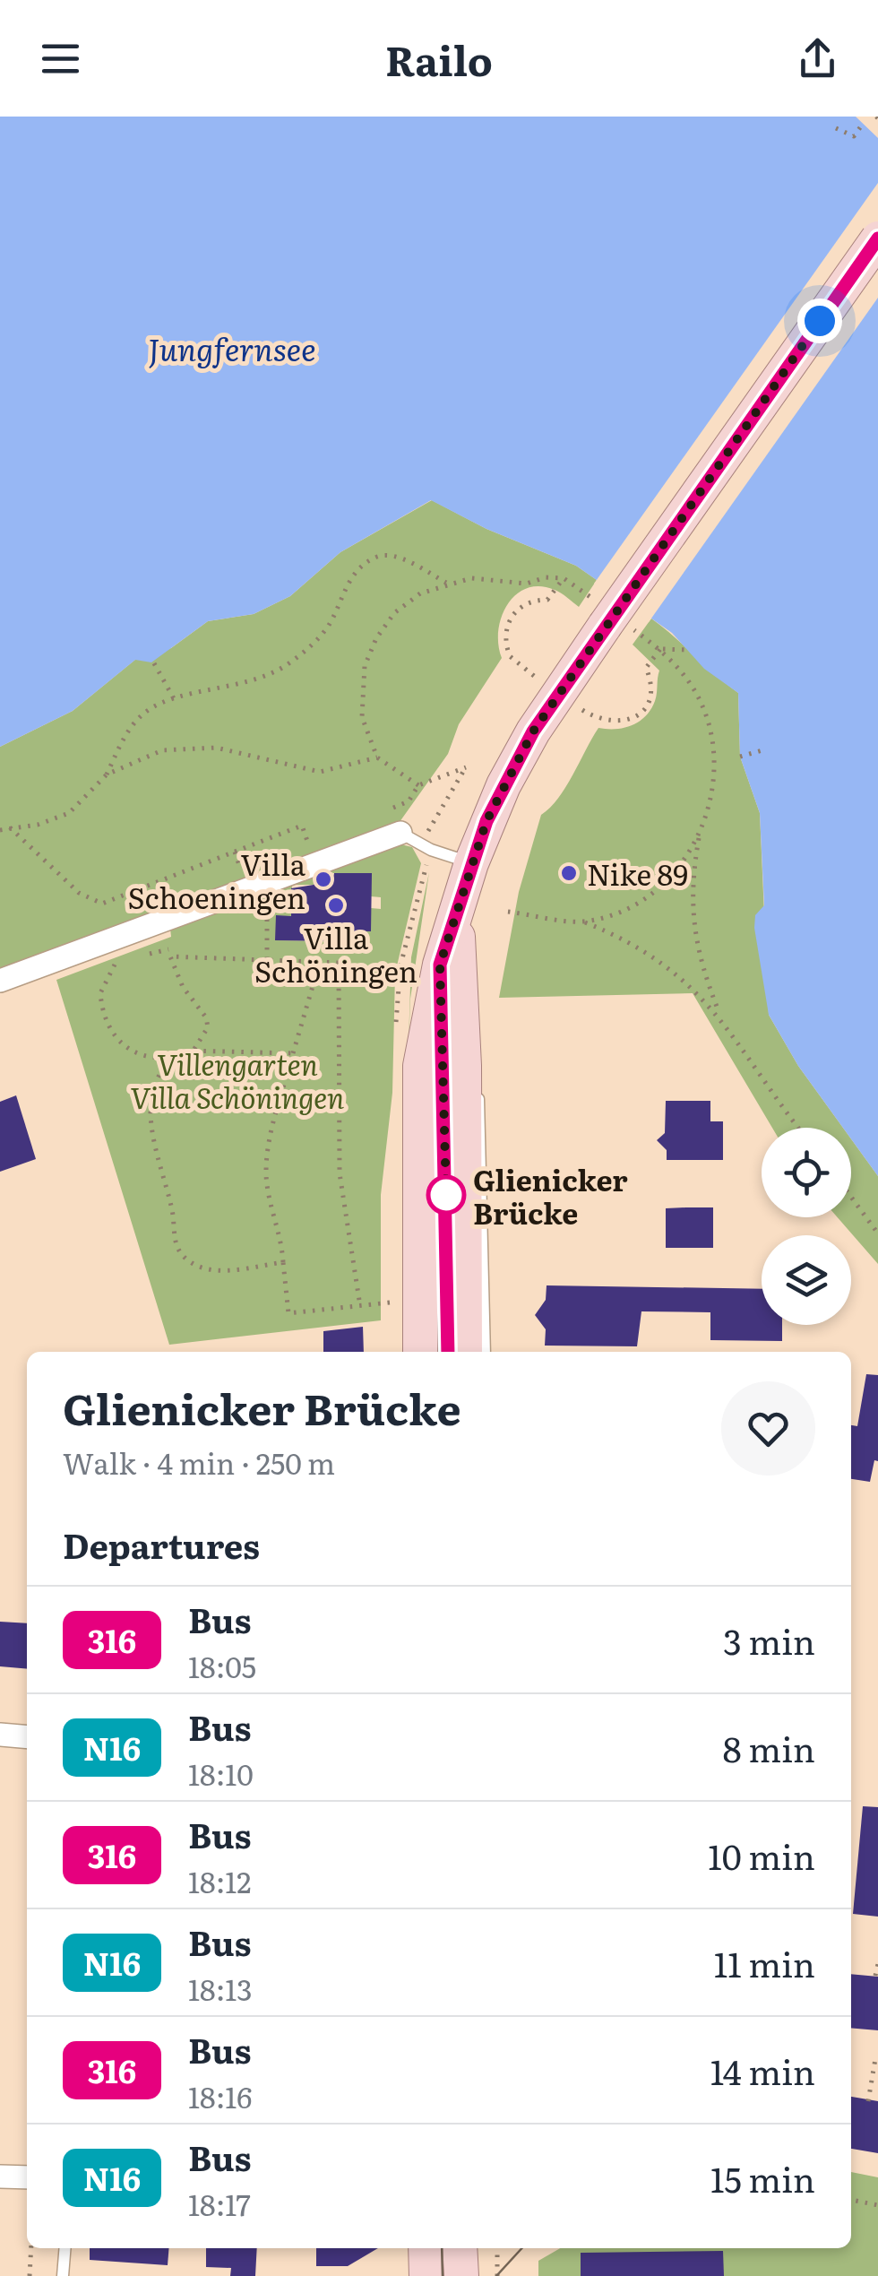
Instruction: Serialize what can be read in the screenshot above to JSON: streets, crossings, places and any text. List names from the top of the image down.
{
  "water": ["Jungfernsee"],
  "parks": ["Villengarten Villa Schöningen"],
  "places": [
    "Nike 89",
    "Villa Schoeningen",
    "Villa Schöningen",
    "Glienicker Brücke"
  ],
  "lines": ["bus line 316"],
  "page": {
    "header": "Railo",
    "heading": [
      ["Glienicker Brücke", "Walk · 4 min · 250 m"],
      "Departures"
    ],
    "list": [
      {
        "mark": "316",
        "name": "Bus",
        "note": "18:05",
        "value": "3 min"
      },
      {
        "mark": "N16",
        "name": "Bus",
        "note": "18:10",
        "value": "8 min"
      },
      {
        "mark": "316",
        "name": "Bus",
        "note": "18:12",
        "value": "10 min"
      },
      {
        "mark": "N16",
        "name": "Bus",
        "note": "18:13",
        "value": "11 min"
      },
      {
        "mark": "316",
        "name": "Bus",
        "note": "18:16",
        "value": "14 min"
      },
      {
        "mark": "N16",
        "name": "Bus",
        "note": "18:17",
        "value": "15 min"
      }
    ]
  }
}
